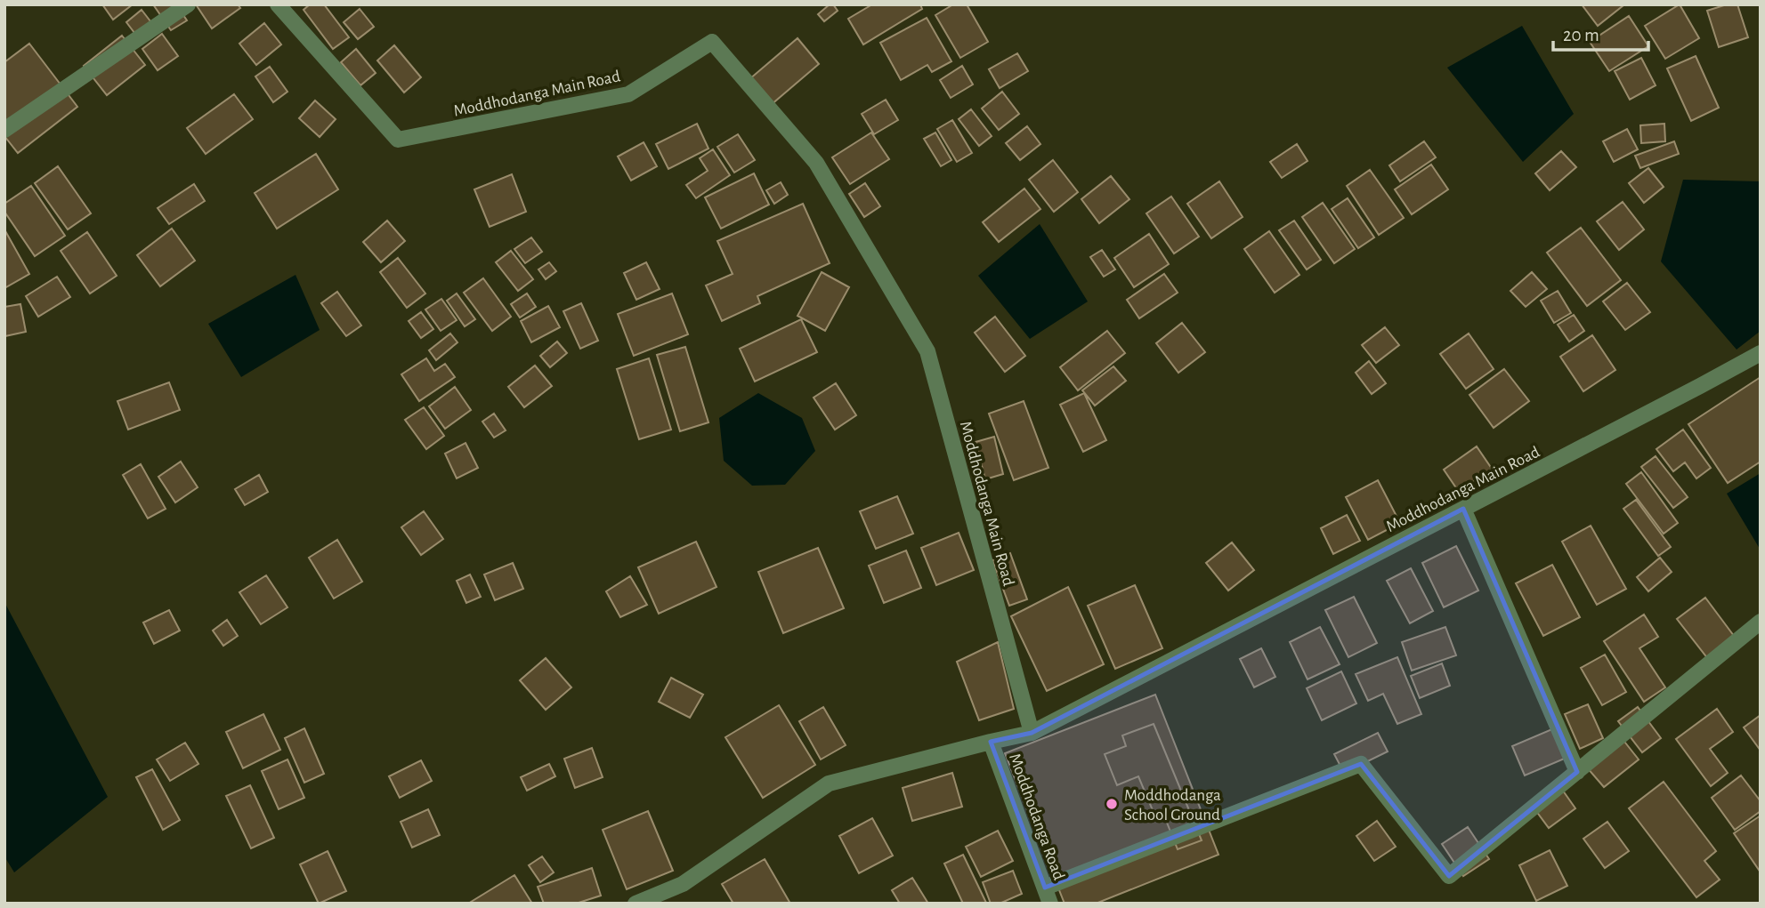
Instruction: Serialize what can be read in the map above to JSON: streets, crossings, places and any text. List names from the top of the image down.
{
  "streets": {
    "street": ["Moddhodanga Main Road", "Moddhodanga Road"]
  },
  "places": ["Moddhodanga School Ground"],
  "scale_bar": "20 m"
}
